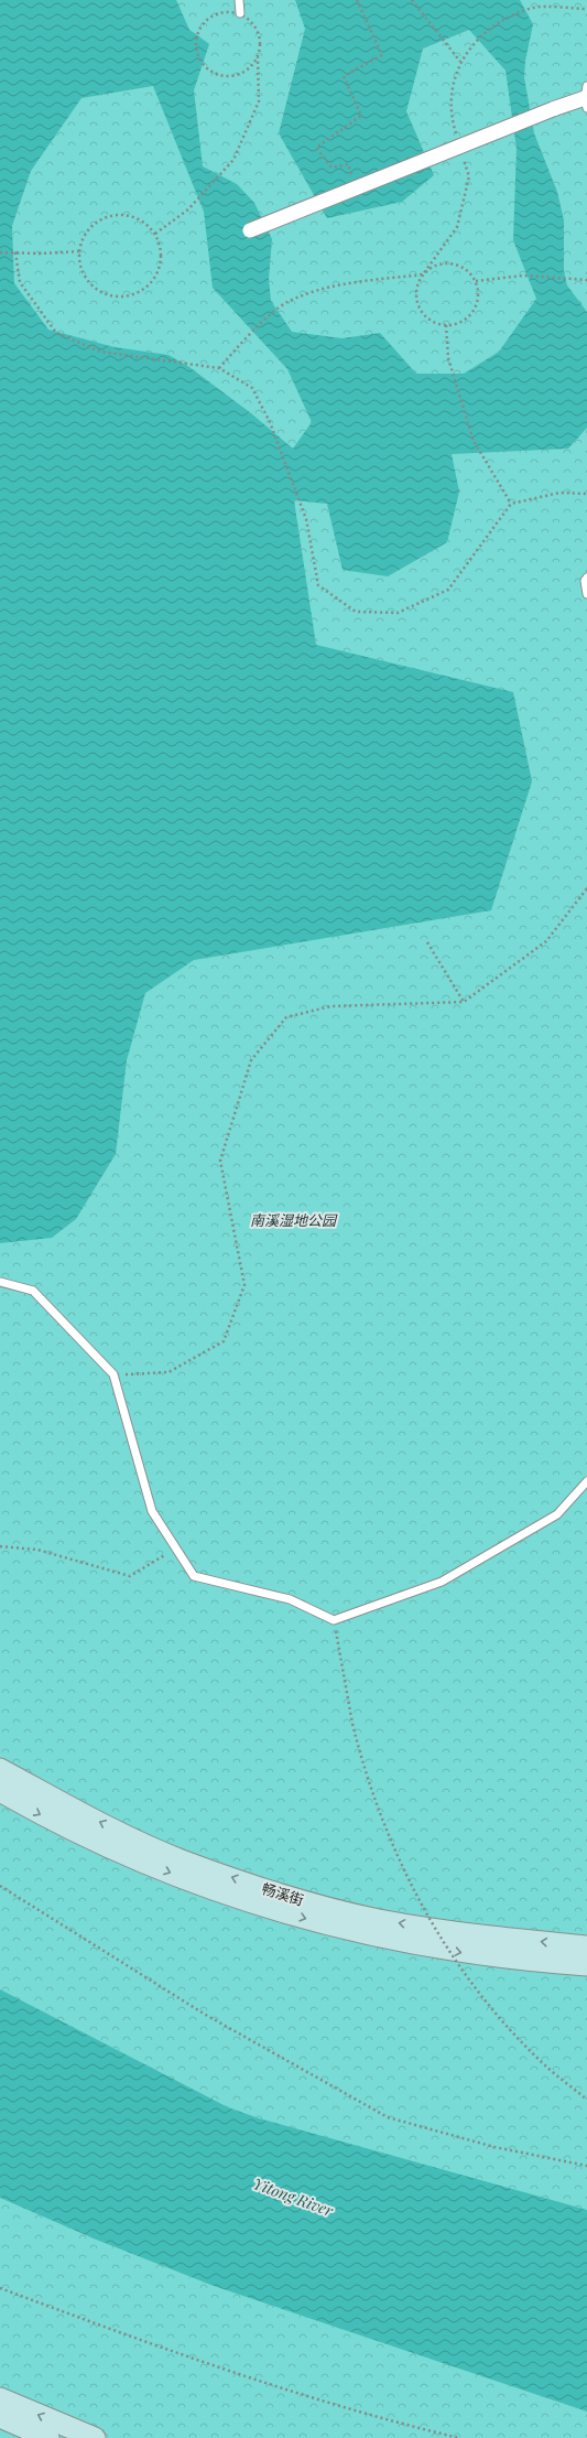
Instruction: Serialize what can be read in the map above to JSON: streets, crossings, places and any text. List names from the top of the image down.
{
  "streets": {
    "main road": ["畅溪街"]
  },
  "water": ["Yitong River"],
  "parks": ["南溪湿地公园"]
}
